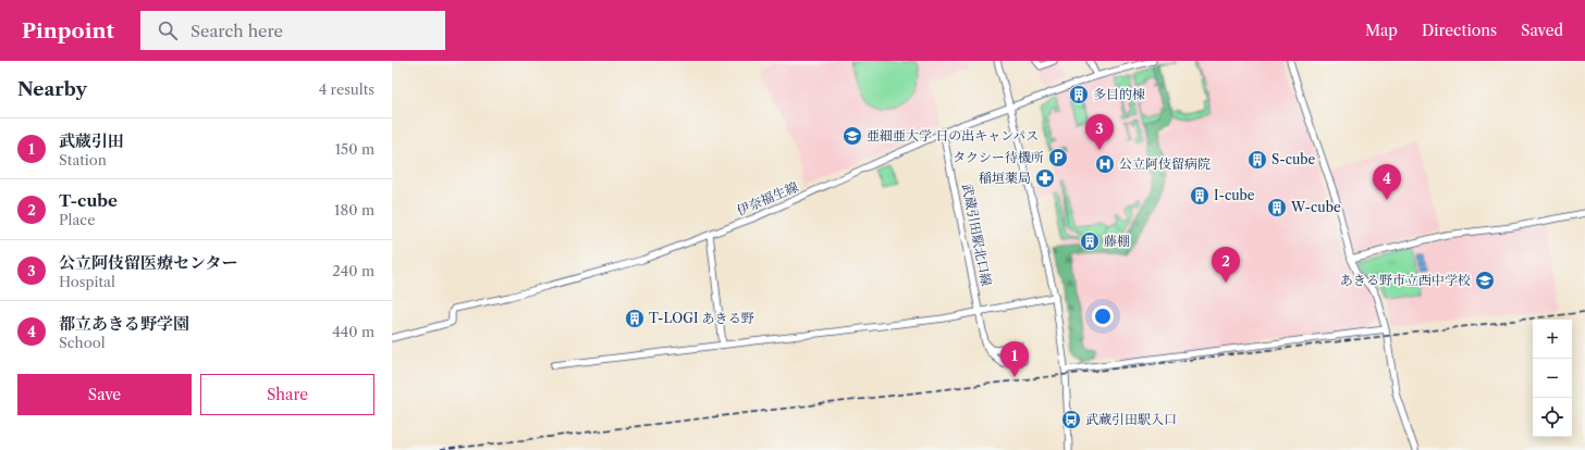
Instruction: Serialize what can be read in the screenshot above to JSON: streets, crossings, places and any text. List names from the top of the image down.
{
  "streets": {
    "street": ["伊奈福生線", "武蔵引田駅北口線"]
  },
  "crossings": [
    ["伊奈福生線", "武蔵引田駅北口線"]
  ],
  "places": {
    "building": [
      "多目的棟",
      "S-cube",
      "I-cube",
      "W-cube",
      "藤棚",
      "T-LOGI あきる野"
    ],
    "school or university": ["亜細亜大学 日の出キャンパス", "あきる野市立西中学校"],
    "parking": ["タクシー待機所"],
    "hospital": ["公立阿伎留病院"],
    "pharmacy": ["稲垣薬局"],
    "bus stop": ["武蔵引田駅入口"]
  },
  "page": {
    "header": "Pinpoint",
    "search": "Search here",
    "nav": ["Map", "Directions", "Saved"],
    "heading": ["Nearby", "4 results"],
    "pins": [
      "3",
      "4",
      "2",
      "1"
    ],
    "list": [
      {
        "mark": "1",
        "name": "武蔵引田",
        "note": "Station",
        "value": "150 m"
      },
      {
        "mark": "2",
        "name": "T-cube",
        "note": "Place",
        "value": "180 m"
      },
      {
        "mark": "3",
        "name": "公立阿伎留医療センター",
        "note": "Hospital",
        "value": "240 m"
      },
      {
        "mark": "4",
        "name": "都立あきる野学園",
        "note": "School",
        "value": "440 m"
      }
    ],
    "map_buttons": ["+", "−"],
    "buttons": ["Save", "Share"]
  }
}
